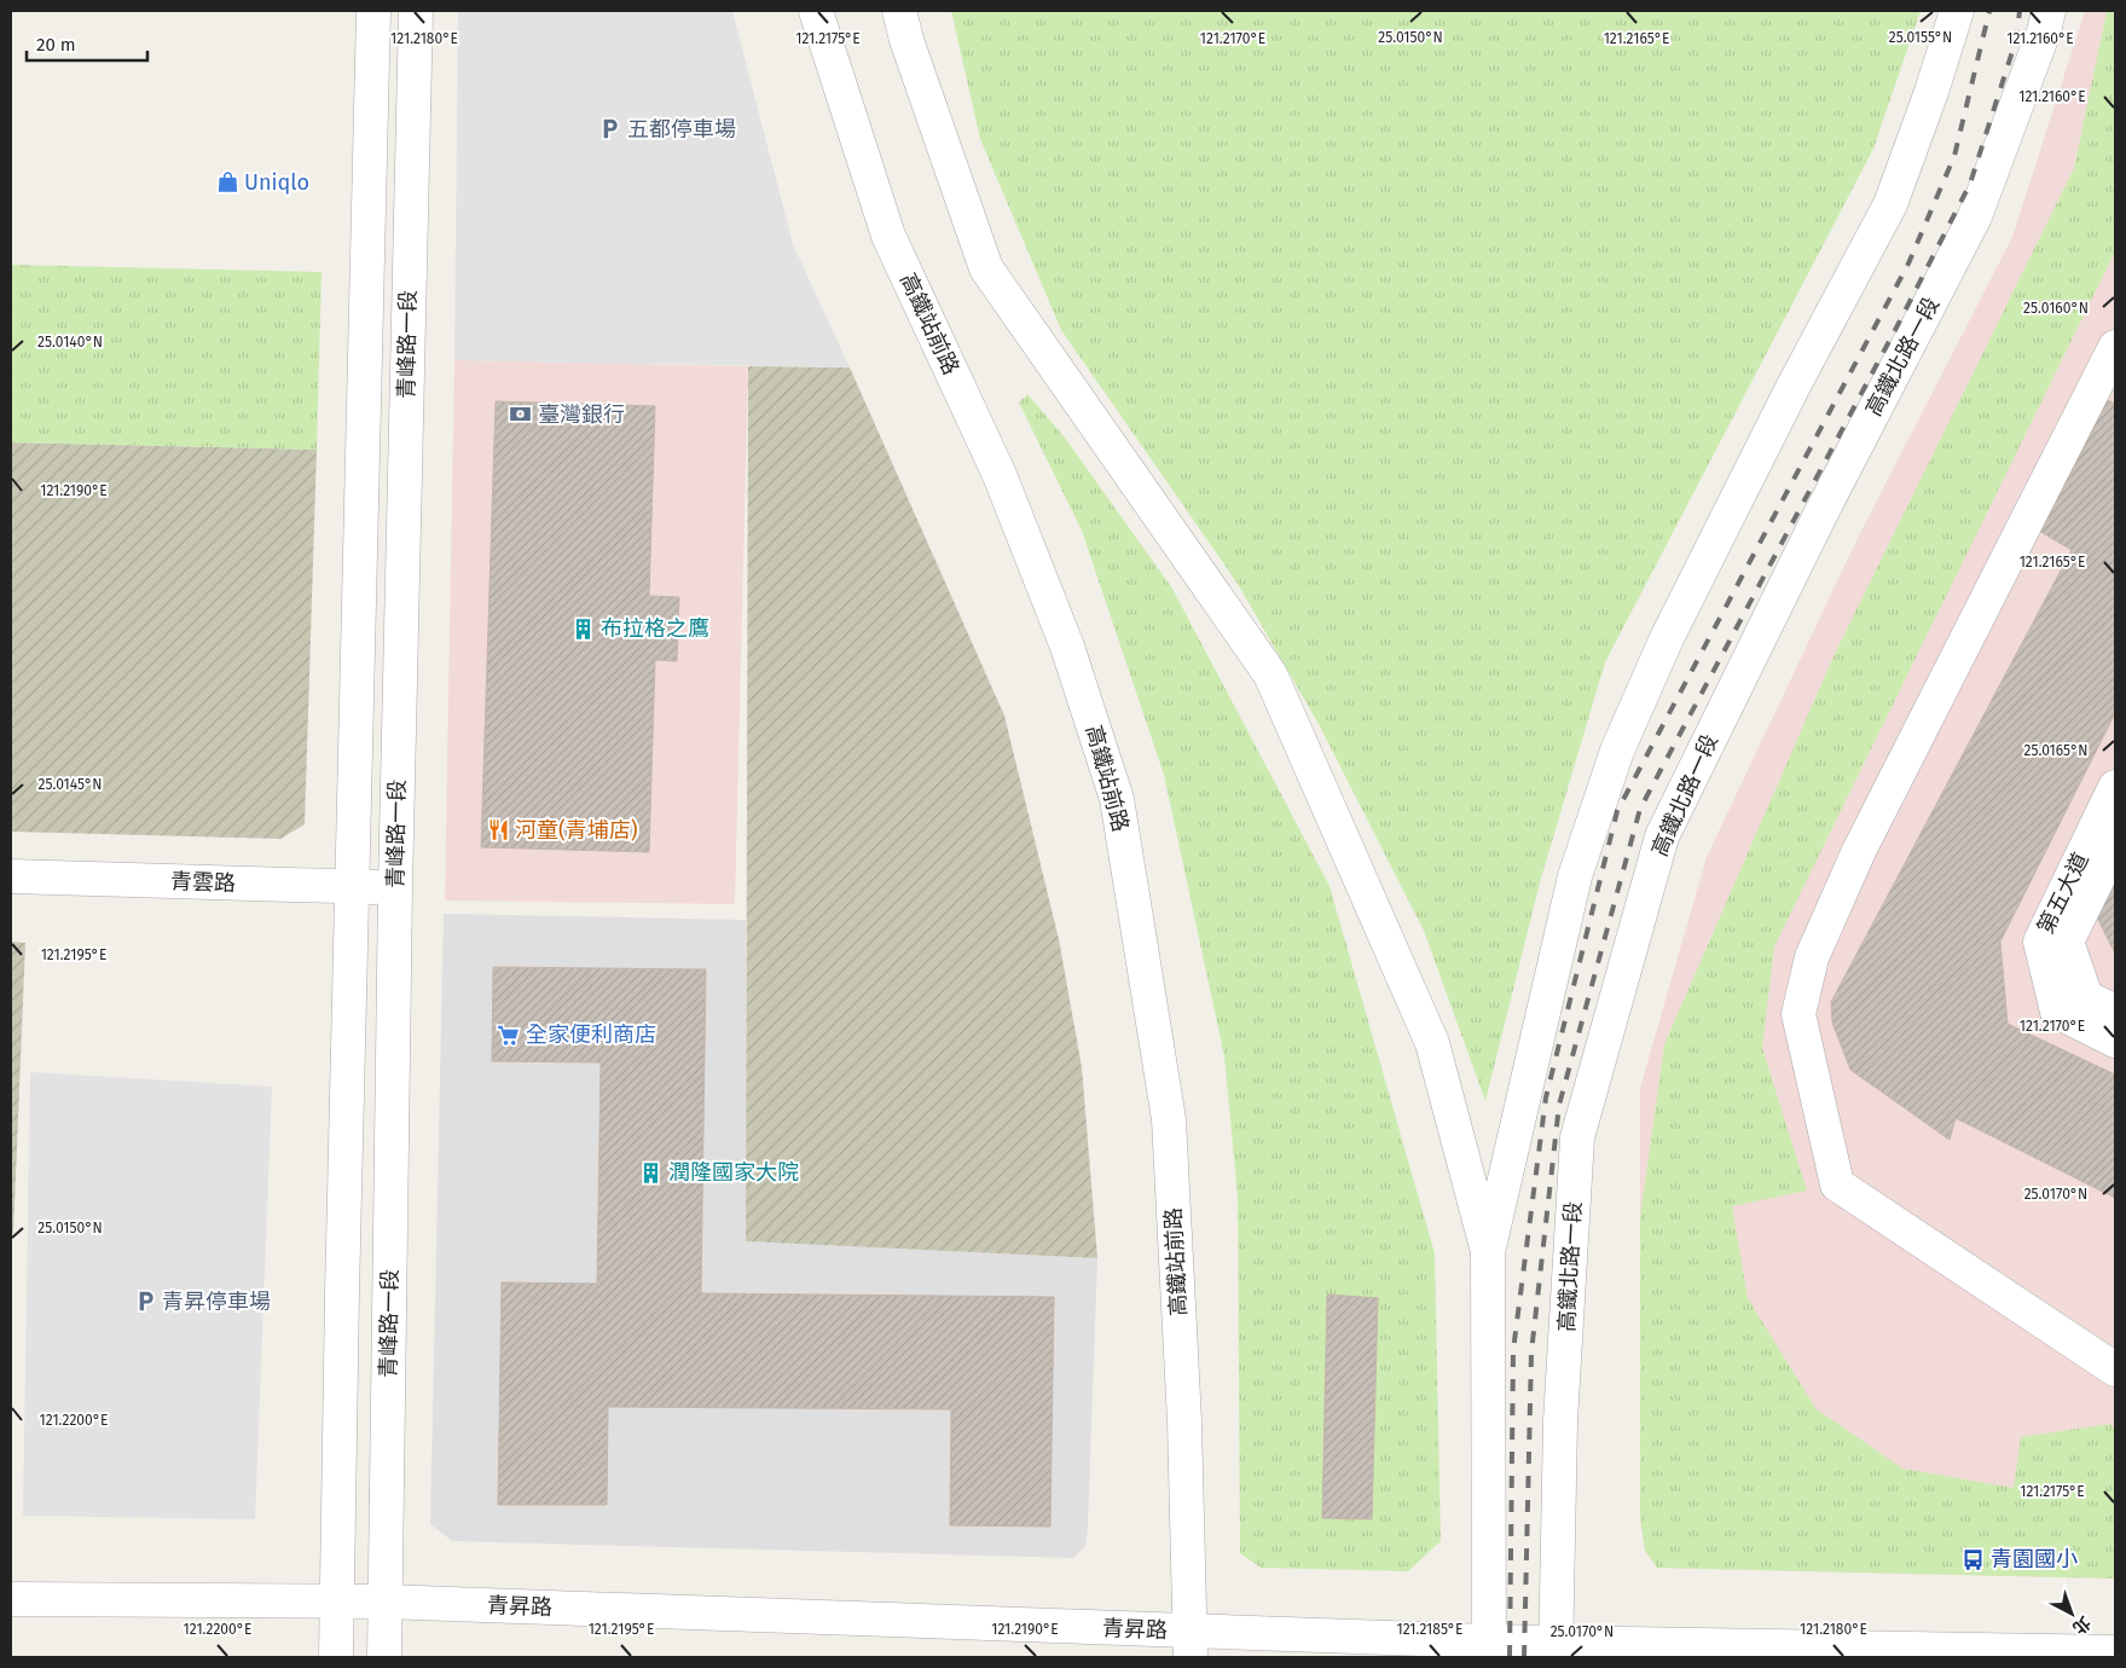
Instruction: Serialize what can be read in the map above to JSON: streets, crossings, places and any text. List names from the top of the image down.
{
  "streets": {
    "street": [
      "高鐵站前路",
      "青峰路一段",
      "高鐵北路一段",
      "青雲路",
      "第五大道",
      "青昇路"
    ]
  },
  "crossings": [
    ["高鐵站前路", "青昇路"],
    ["青峰路一段", "青雲路"],
    ["青峰路一段", "青昇路"],
    ["高鐵北路一段", "青昇路"]
  ],
  "places": {
    "parking": ["五都停車場", "青昇停車場"],
    "shop": ["Uniqlo"],
    "bank": ["臺灣銀行"],
    "building": ["布拉格之鷹", "潤隆國家大院"],
    "restaurant": ["河童(青埔店)"],
    "supermarket": ["全家便利商店"],
    "bus stop": ["青園國小"]
  },
  "scale_bar": "20 m",
  "north": "bottom right",
  "coordinates": [
    "25.0150°N",
    "25.0155°N",
    "121.2165°E",
    "121.2180°E",
    "121.2175°E",
    "121.2170°E",
    "121.2160°E",
    "25.0160°N",
    "25.0140°N",
    "121.2190°E",
    "25.0165°N",
    "25.0145°N",
    "121.2195°E",
    "25.0170°N",
    "121.2200°E",
    "121.2185°E"
  ]
}
